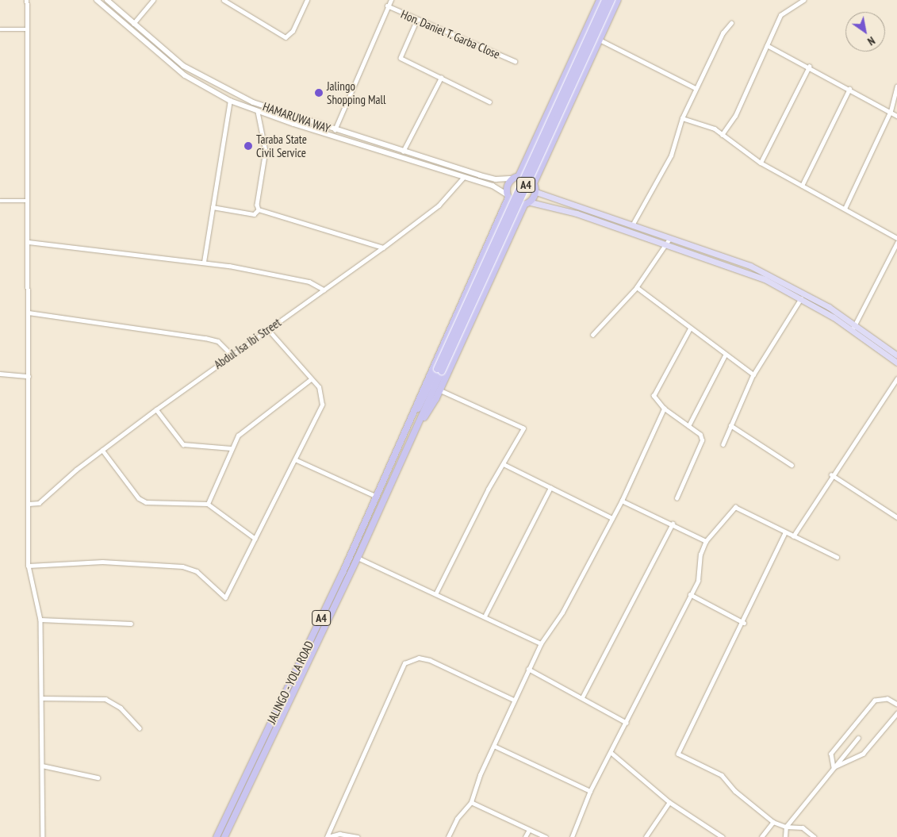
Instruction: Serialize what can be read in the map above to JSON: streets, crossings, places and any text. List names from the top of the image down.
{
  "streets": {
    "highway": ["A4", "JALINGO - YOLA ROAD"],
    "main road": ["HAMARUWA WAY"],
    "street": ["Hon. Daniel T. Garba Close", "Abdul Isa Ibi Street"]
  },
  "crossings": [
    ["HAMARUWA WAY", "A4"],
    ["HAMARUWA WAY", "JALINGO - YOLA ROAD"],
    ["A4", "JALINGO - YOLA ROAD"]
  ],
  "places": ["Jalingo Shopping Mall", "Taraba State Civil Service"],
  "north": "bottom right"
}
